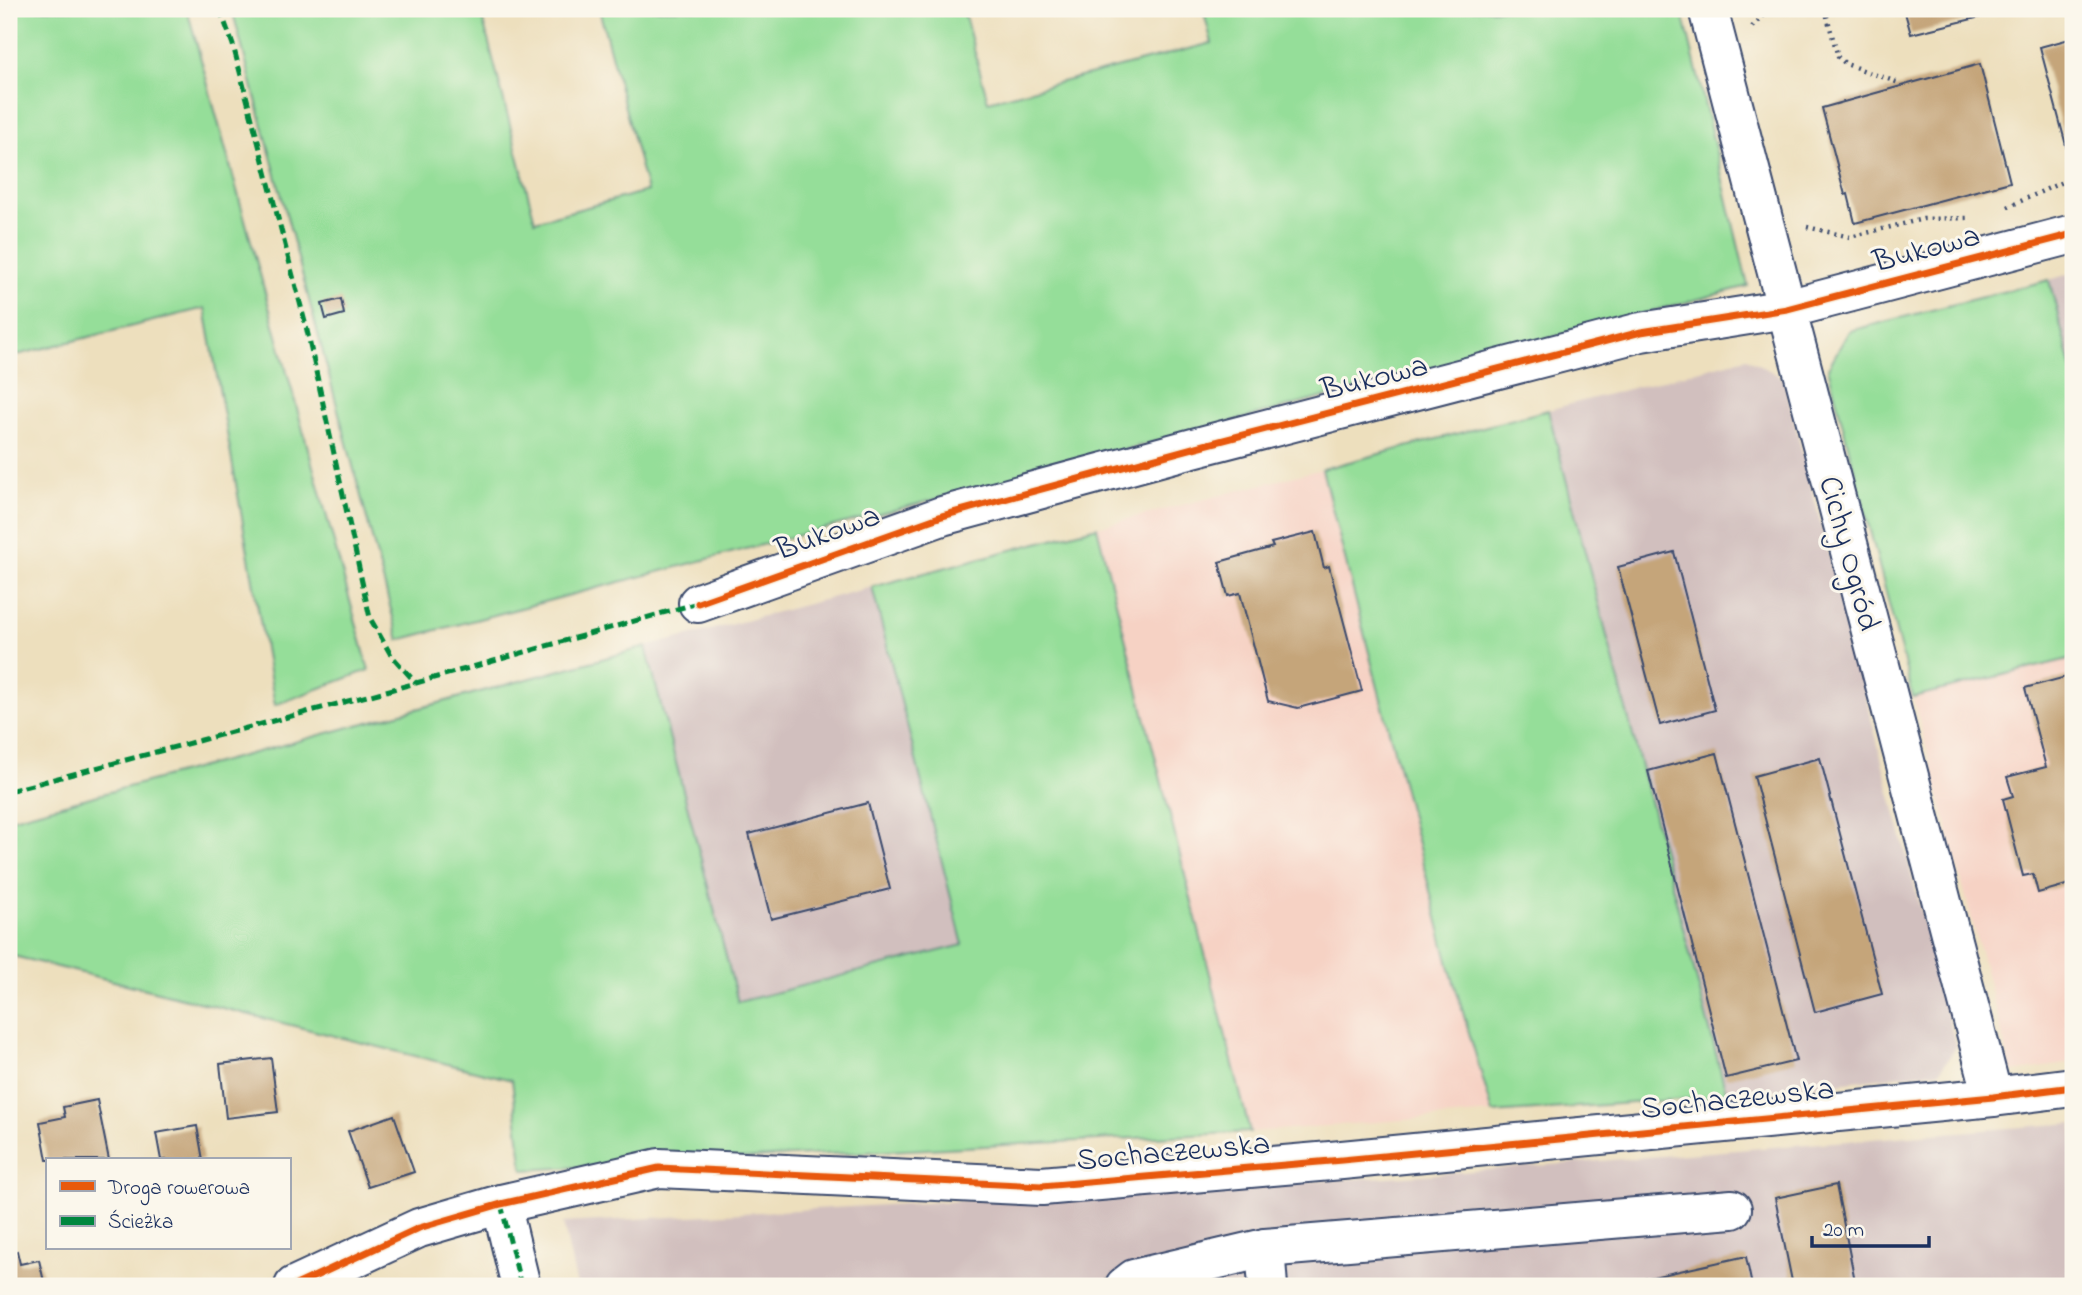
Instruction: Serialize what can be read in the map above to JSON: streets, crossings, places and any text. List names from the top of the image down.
{
  "streets": {
    "street": ["Bukowa", "Cichy Ogród", "Sochaczewska"]
  },
  "crossings": [
    ["Bukowa", "Cichy Ogród"],
    ["Cichy Ogród", "Sochaczewska"]
  ],
  "legend": ["Droga rowerowa", "Ścieżka"],
  "scale_bar": "20 m"
}
